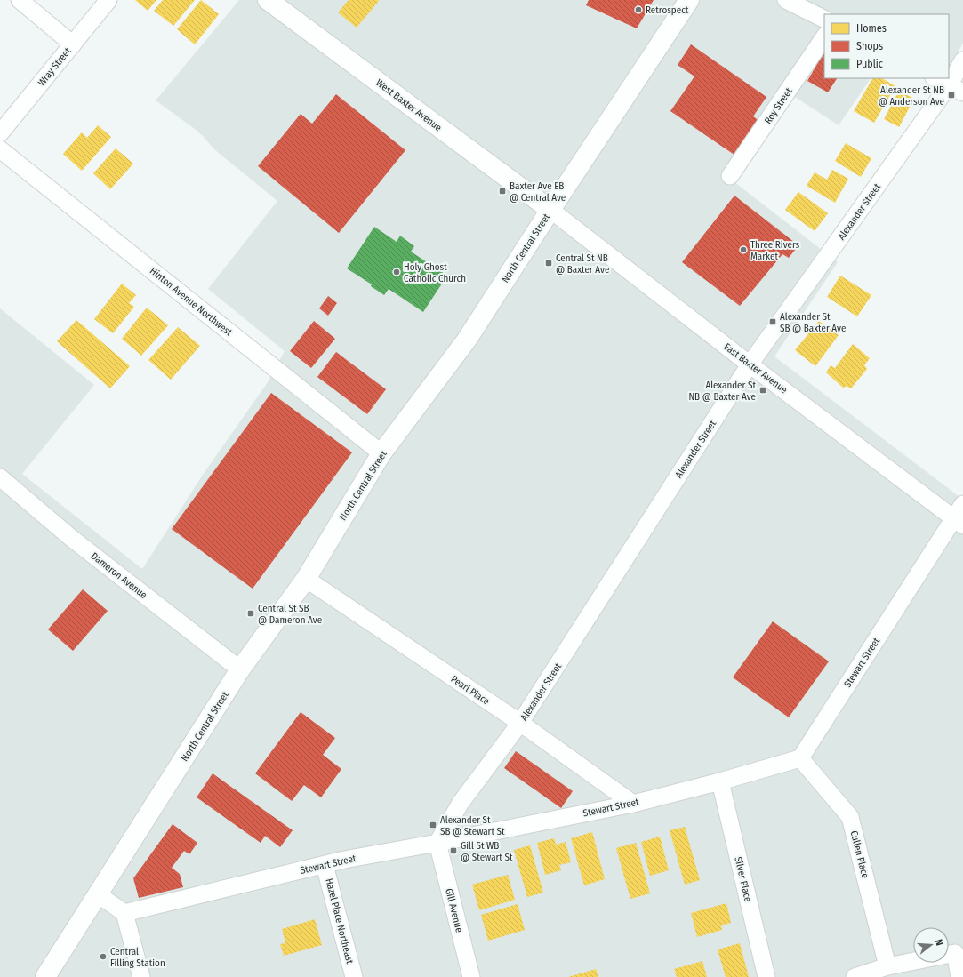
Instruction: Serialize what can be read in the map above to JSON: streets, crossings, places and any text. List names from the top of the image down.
{
  "streets": {
    "main road": ["West Baxter Avenue", "North Central Street"],
    "street": [
      "Wray Street",
      "Roy Street",
      "Alexander Street",
      "Hinton Avenue Northwest",
      "East Baxter Avenue",
      "Dameron Avenue",
      "Stewart Street",
      "Pearl Place",
      "Cullen Place",
      "Silver Place",
      "Gill Avenue",
      "Hazel Place Northeast"
    ]
  },
  "crossings": [
    ["West Baxter Avenue", "North Central Street"],
    ["West Baxter Avenue", "East Baxter Avenue"],
    ["Alexander Street", "East Baxter Avenue"],
    ["Alexander Street", "Stewart Street"],
    ["Alexander Street", "Pearl Place"],
    ["Alexander Street", "Gill Avenue"],
    ["North Central Street", "Hinton Avenue Northwest"],
    ["North Central Street", "East Baxter Avenue"],
    ["North Central Street", "Dameron Avenue"],
    ["North Central Street", "Pearl Place"],
    ["East Baxter Avenue", "Stewart Street"],
    ["Stewart Street", "Pearl Place"],
    ["Stewart Street", "Cullen Place"],
    ["Stewart Street", "Silver Place"],
    ["Stewart Street", "Gill Avenue"],
    ["Stewart Street", "Hazel Place Northeast"]
  ],
  "places": {
    "other": [
      "Retrospect",
      "Three Rivers Market",
      "Holy Ghost Catholic Church",
      "Central Filling Station"
    ],
    "transit": [
      "Alexander St NB @ Anderson Ave",
      "Baxter Ave EB @ Central Ave",
      "Central St NB @ Baxter Ave",
      "Alexander St SB @ Baxter Ave",
      "Alexander St NB @ Baxter Ave",
      "Central St SB @ Dameron Ave",
      "Alexander St SB @ Stewart St",
      "Gill St WB @ Stewart St"
    ]
  },
  "legend": ["Homes", "Shops", "Public"],
  "north": "right"
}
